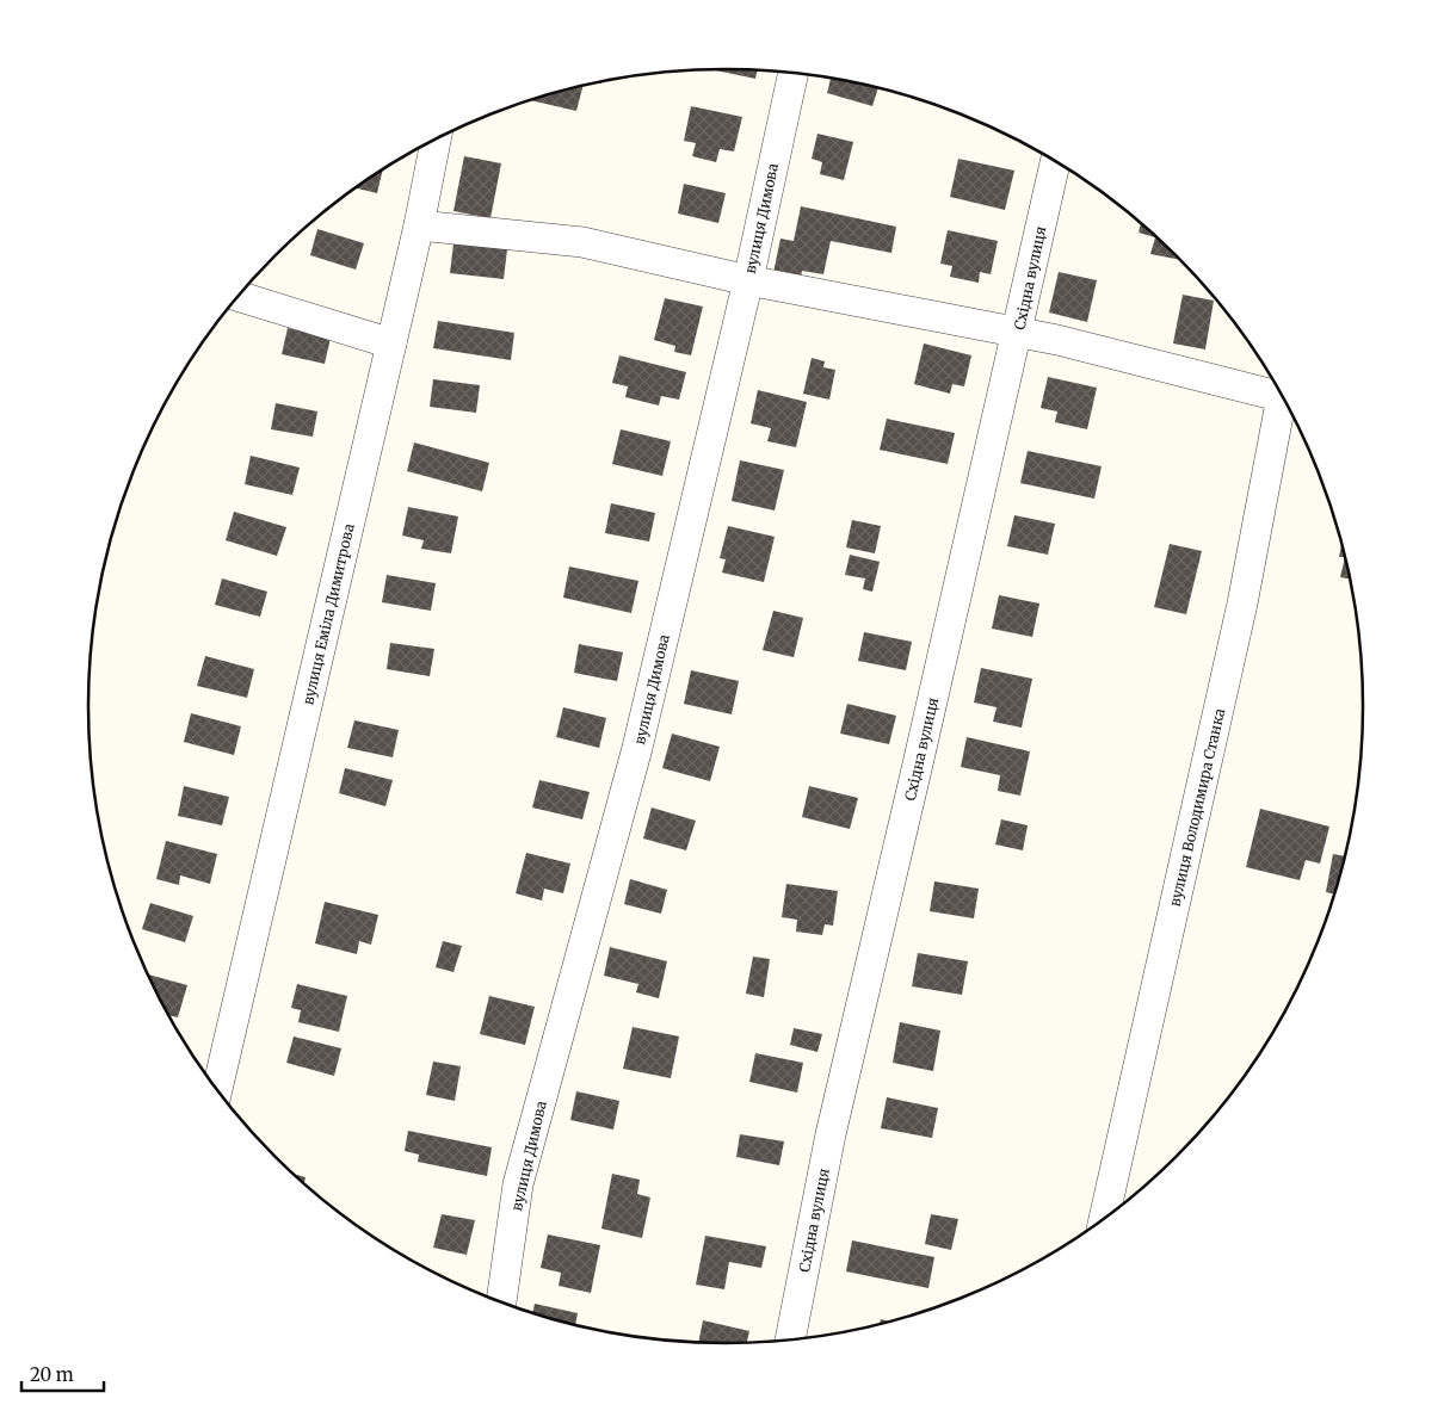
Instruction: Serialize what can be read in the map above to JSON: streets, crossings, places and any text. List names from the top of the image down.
{
  "streets": {
    "street": [
      "вулиця Димова",
      "Східна вулиця",
      "вулиця Еміла Димитрова",
      "вулиця Володимира Станка"
    ]
  },
  "scale_bar": "20 m"
}
